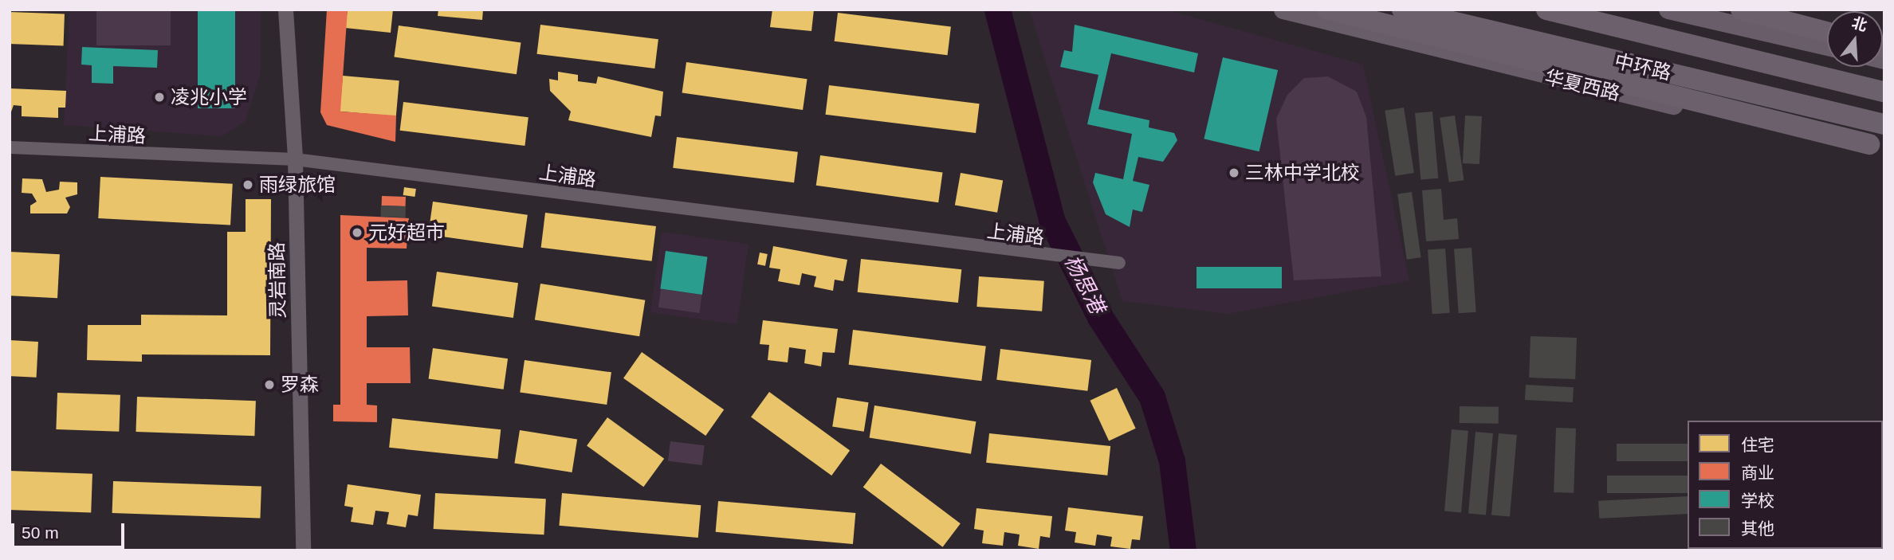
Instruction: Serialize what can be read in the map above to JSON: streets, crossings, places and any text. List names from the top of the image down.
{
  "streets": {
    "highway": ["中环路"],
    "main road": ["华夏西路"],
    "street": ["上浦路", "灵岩南路"]
  },
  "crossings": [
    ["上浦路", "灵岩南路"]
  ],
  "water": ["杨思港"],
  "places": [
    "凌兆小学",
    "三林中学北校",
    "雨绿旅馆",
    "元好超市",
    "罗森"
  ],
  "legend": [
    "住宅",
    "商业",
    "学校",
    "其他"
  ],
  "scale_bar": "50 m",
  "north": "top"
}
